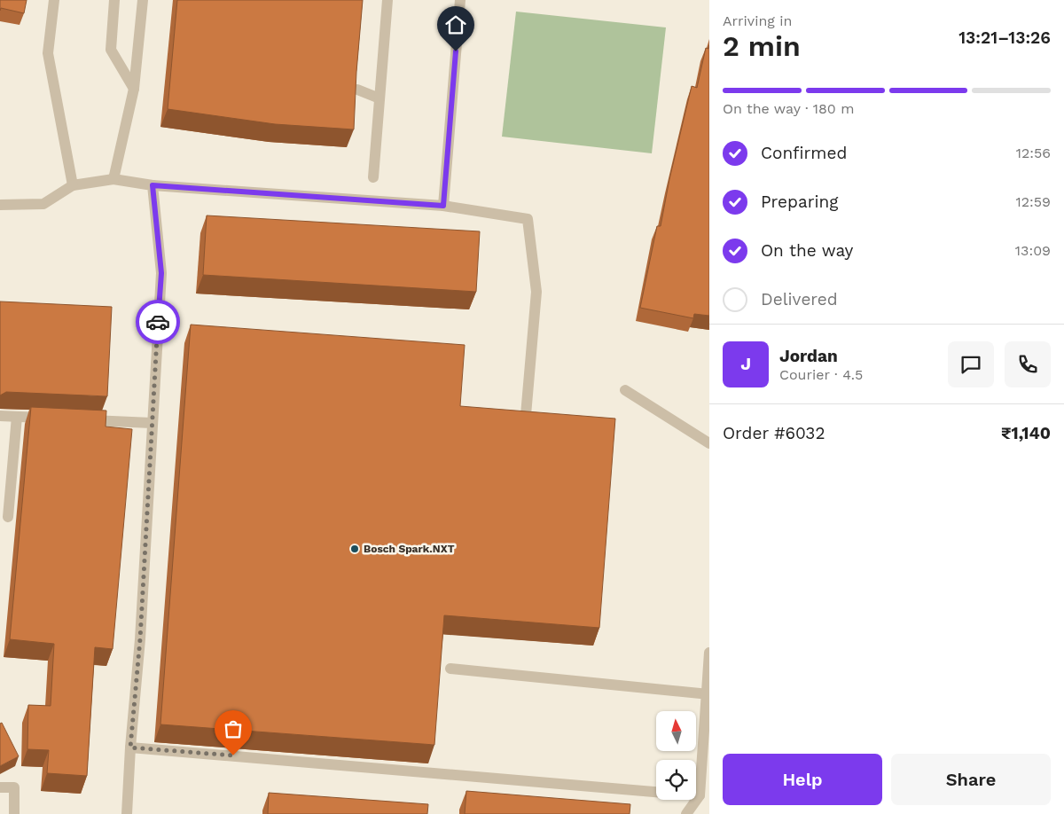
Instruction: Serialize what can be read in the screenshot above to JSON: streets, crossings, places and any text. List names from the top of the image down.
{
  "places": ["Bosch Spark.NXT"],
  "north": "top",
  "page": {
    "heading": ["2 min", "Arriving in", "13:21–13:26"],
    "panel": [
      "Jordan",
      "Courier · 4.5",
      "Order #6032",
      "₹1,140"
    ],
    "bar": "On the way · 180 m",
    "list": [
      ["Confirmed", "12:56"],
      ["Preparing", "12:59"],
      ["On the way", "13:09"],
      "Delivered"
    ],
    "round": "J",
    "buttons": ["Help", "Share"]
  }
}
